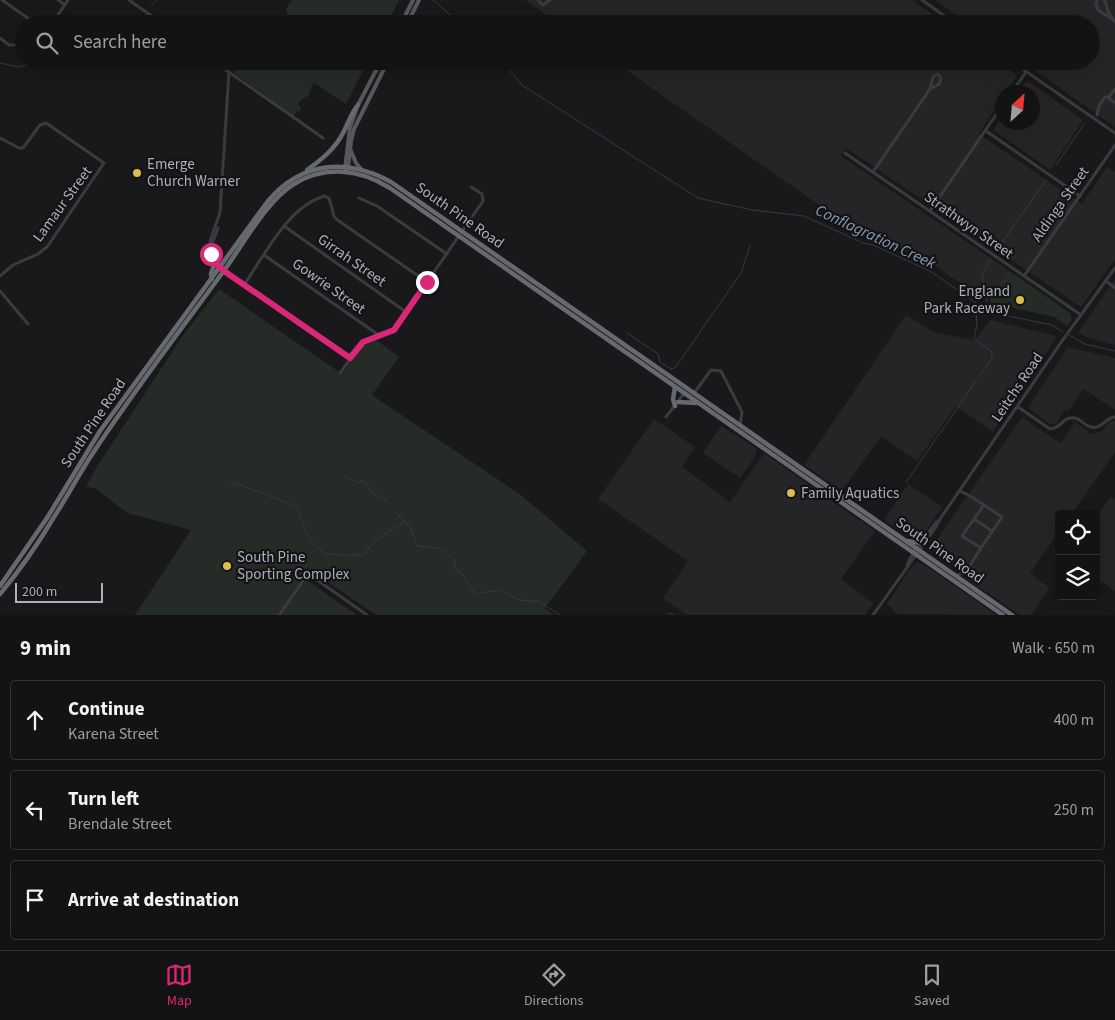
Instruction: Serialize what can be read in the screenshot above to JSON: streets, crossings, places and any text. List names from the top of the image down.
{
  "streets": {
    "highway": ["South Pine Road"],
    "street": [
      "Lamaur Street",
      "Aldinga Street",
      "Strathwyn Street",
      "Girrah Street",
      "Gowrie Street",
      "Leitchs Road"
    ]
  },
  "crossings": [
    ["Aldinga Street", "Strathwyn Street"],
    ["South Pine Road", "Leitchs Road"],
    ["Strathwyn Street", "Leitchs Road"]
  ],
  "water": ["Conflagration Creek"],
  "places": [
    "Emerge Church Warner",
    "England Park Raceway",
    "Family Aquatics",
    "South Pine Sporting Complex"
  ],
  "scale_bar": "200 m",
  "north": "top right",
  "page": {
    "search": "Search here",
    "scale": "200 m",
    "heading": ["9 min", "Walk · 650 m"],
    "list": [
      ["Continue", "Karena Street", "400 m"],
      ["Turn left", "Brendale Street", "250 m"],
      "Arrive at destination"
    ],
    "nav": ["Map", "Directions", "Saved"]
  }
}
